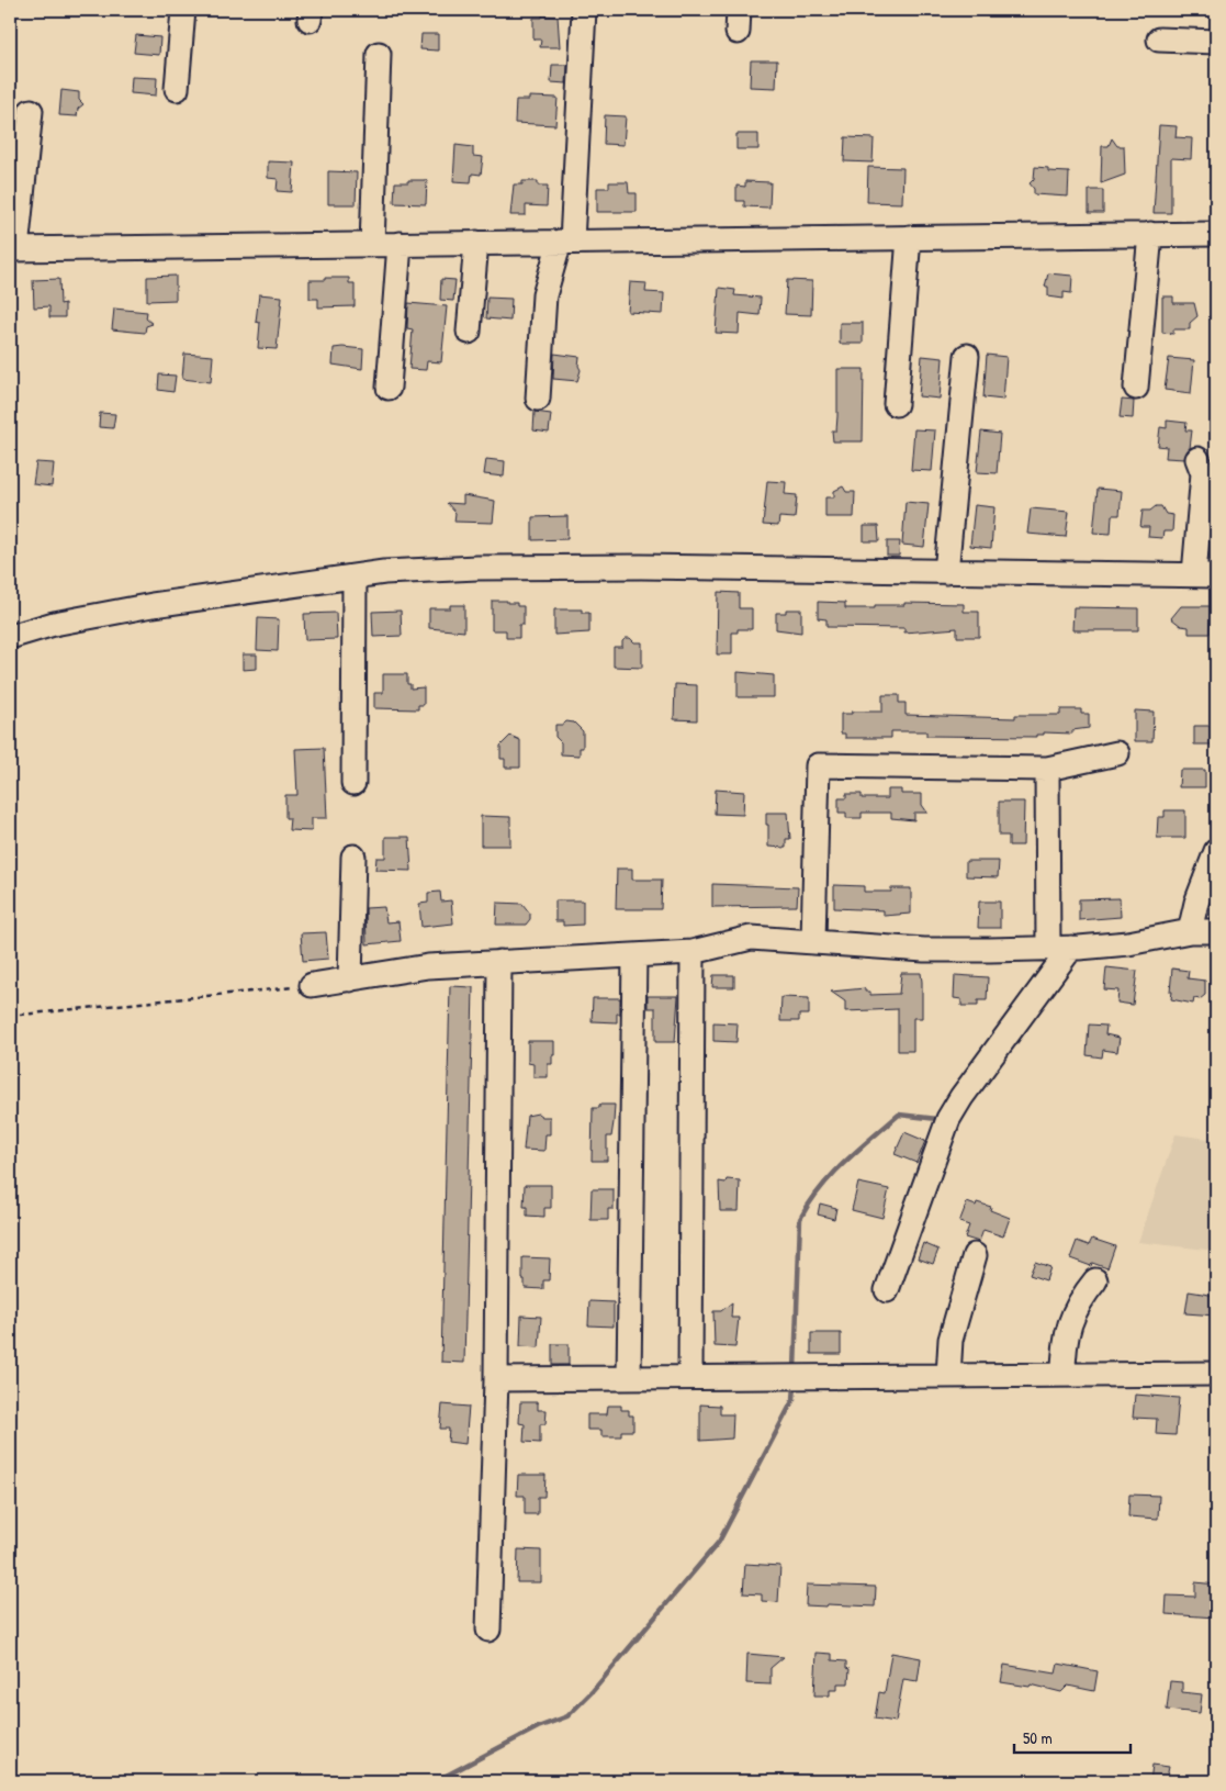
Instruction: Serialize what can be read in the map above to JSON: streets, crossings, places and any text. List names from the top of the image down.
{
  "scale_bar": "50 m"
}
